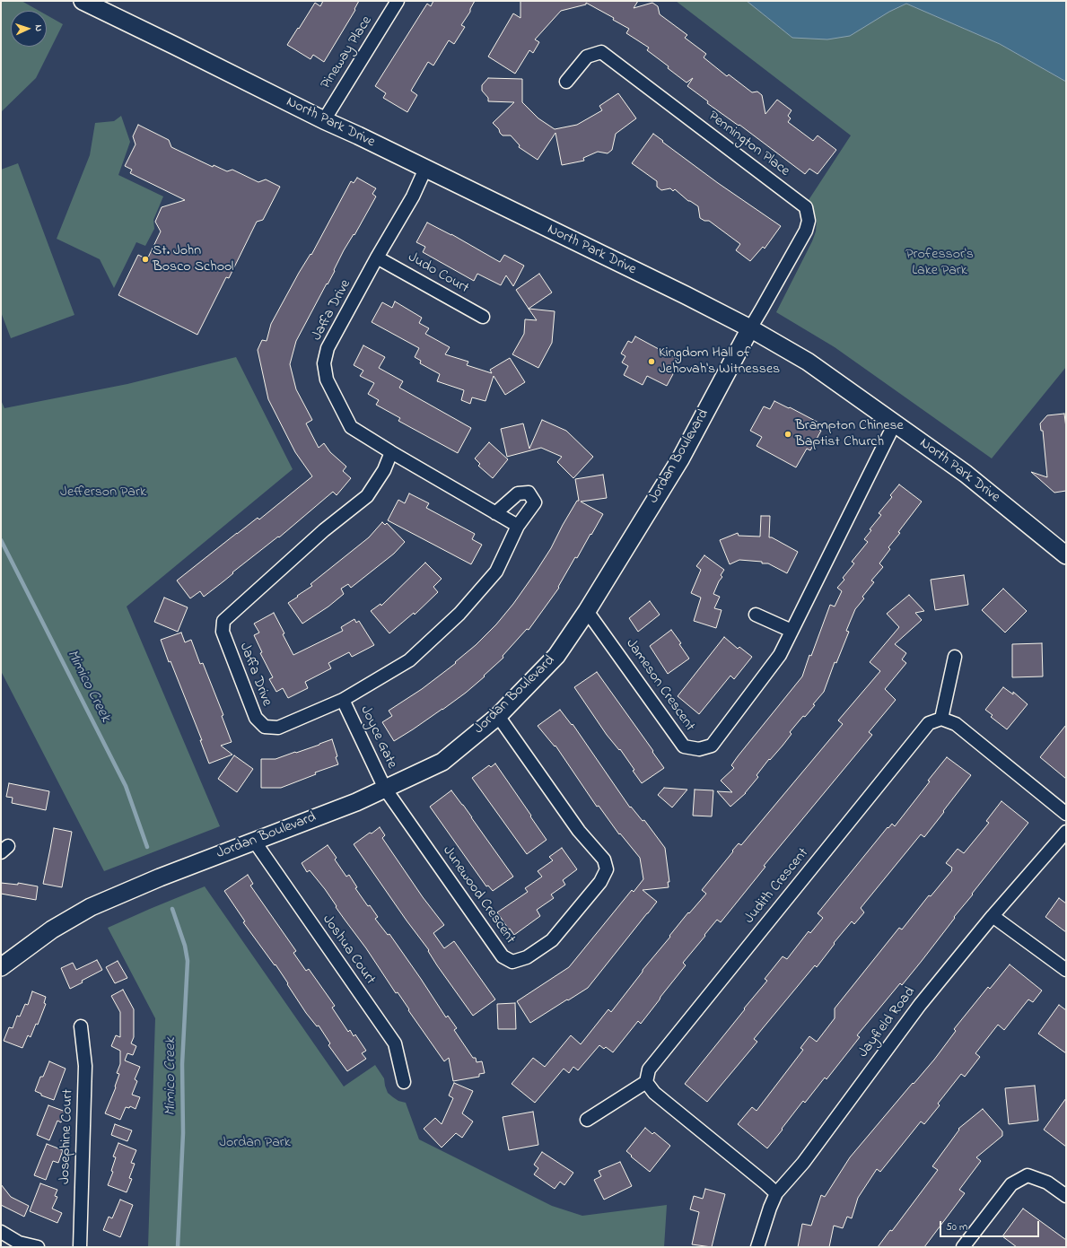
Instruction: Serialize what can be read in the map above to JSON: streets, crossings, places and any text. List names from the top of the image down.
{
  "streets": {
    "main road": ["North Park Drive", "Jordan Boulevard"],
    "street": [
      "Pineway Place",
      "Pennington Place",
      "Judo Court",
      "Jaffa Drive",
      "Jameson Crescent",
      "Joyce Gate",
      "Judith Crescent",
      "Junewood Crescent",
      "Joshua Court",
      "Jayfield Road",
      "Josephine Court"
    ]
  },
  "crossings": [
    ["Pineway Place", "North Park Drive"],
    ["North Park Drive", "Pennington Place"],
    ["North Park Drive", "Jaffa Drive"],
    ["North Park Drive", "Jordan Boulevard"],
    ["North Park Drive", "Jameson Crescent"],
    ["Pennington Place", "Jordan Boulevard"],
    ["Judo Court", "Jaffa Drive"],
    ["Jaffa Drive", "Joyce Gate"],
    ["Jordan Boulevard", "Jameson Crescent"],
    ["Jordan Boulevard", "Joyce Gate"],
    ["Jordan Boulevard", "Junewood Crescent"],
    ["Jordan Boulevard", "Joshua Court"],
    ["Joyce Gate", "Junewood Crescent"]
  ],
  "water": ["Mimico Creek"],
  "parks": ["Professor's Lake Park", "Jefferson Park", "Jordan Park"],
  "places": ["St. John Bosco School", "Kingdom Hall of Jehovah's Witnesses", "Brampton Chinese Baptist Church"],
  "scale_bar": "50 m",
  "north": "right"
}
